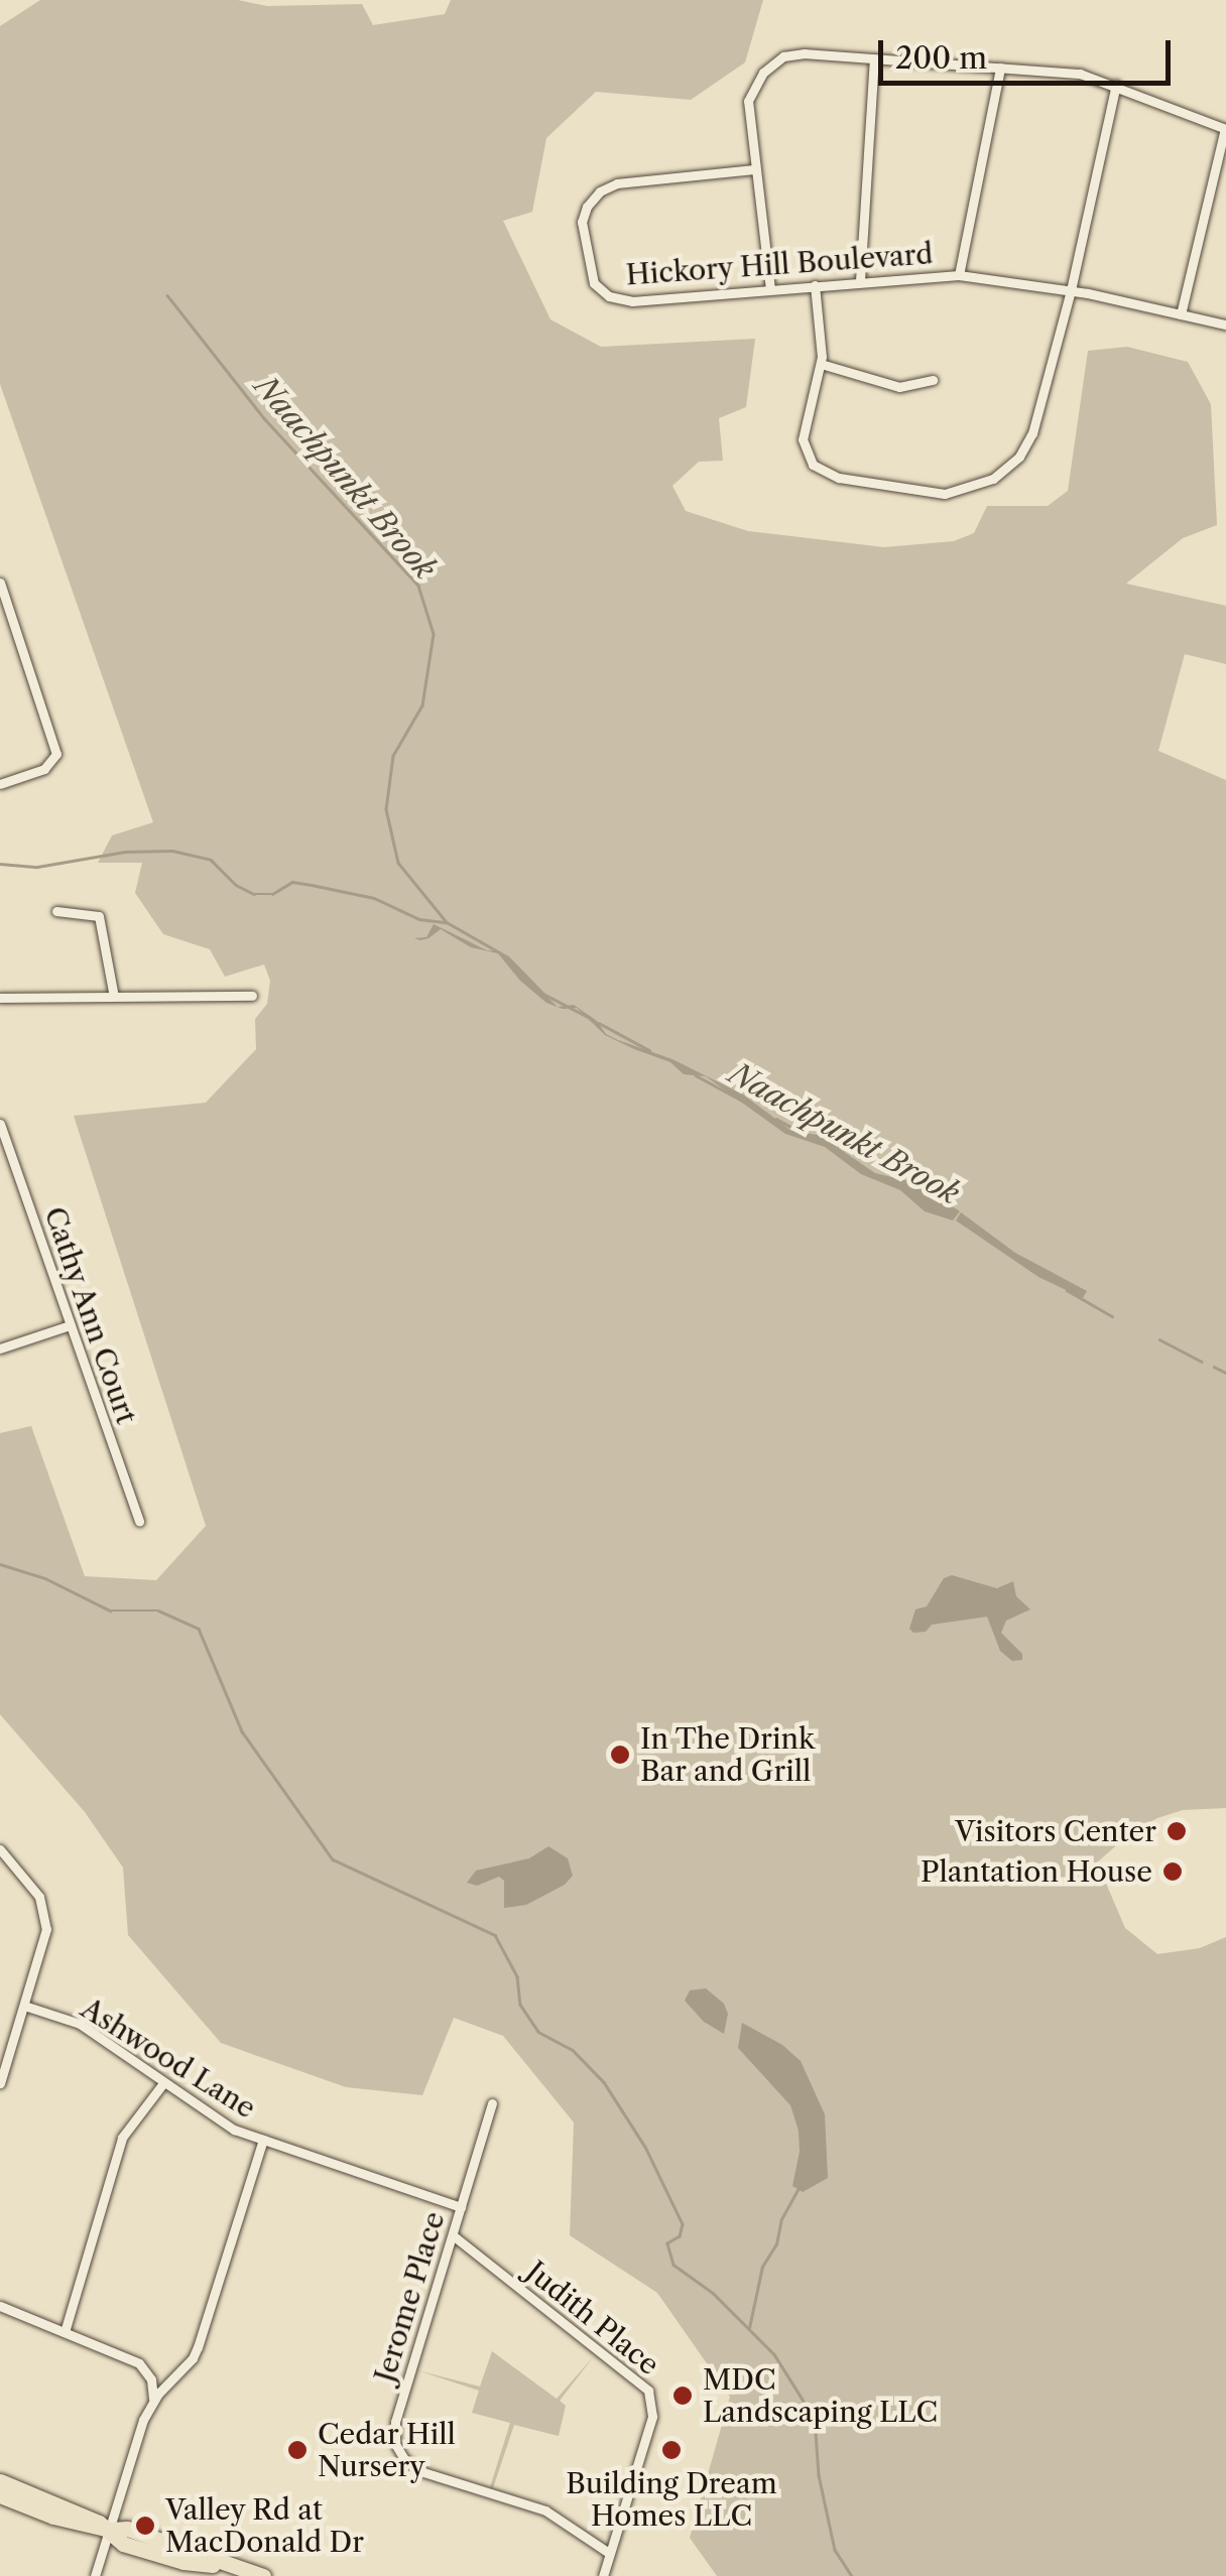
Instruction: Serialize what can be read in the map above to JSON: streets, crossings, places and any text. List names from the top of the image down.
{
  "streets": {
    "street": [
      "Hickory Hill Boulevard",
      "Cathy Ann Court",
      "Ashwood Lane",
      "Jerome Place",
      "Judith Place"
    ]
  },
  "crossings": [
    ["Ashwood Lane", "Jerome Place"],
    ["Jerome Place", "Judith Place"]
  ],
  "water": ["Naachpunkt Brook"],
  "places": [
    "In The Drink Bar and Grill",
    "Visitors Center",
    "Plantation House",
    "MDC Landscaping LLC",
    "Cedar Hill Nursery",
    "Building Dream Homes LLC",
    "Valley Rd at MacDonald Dr"
  ],
  "scale_bar": "200 m"
}
